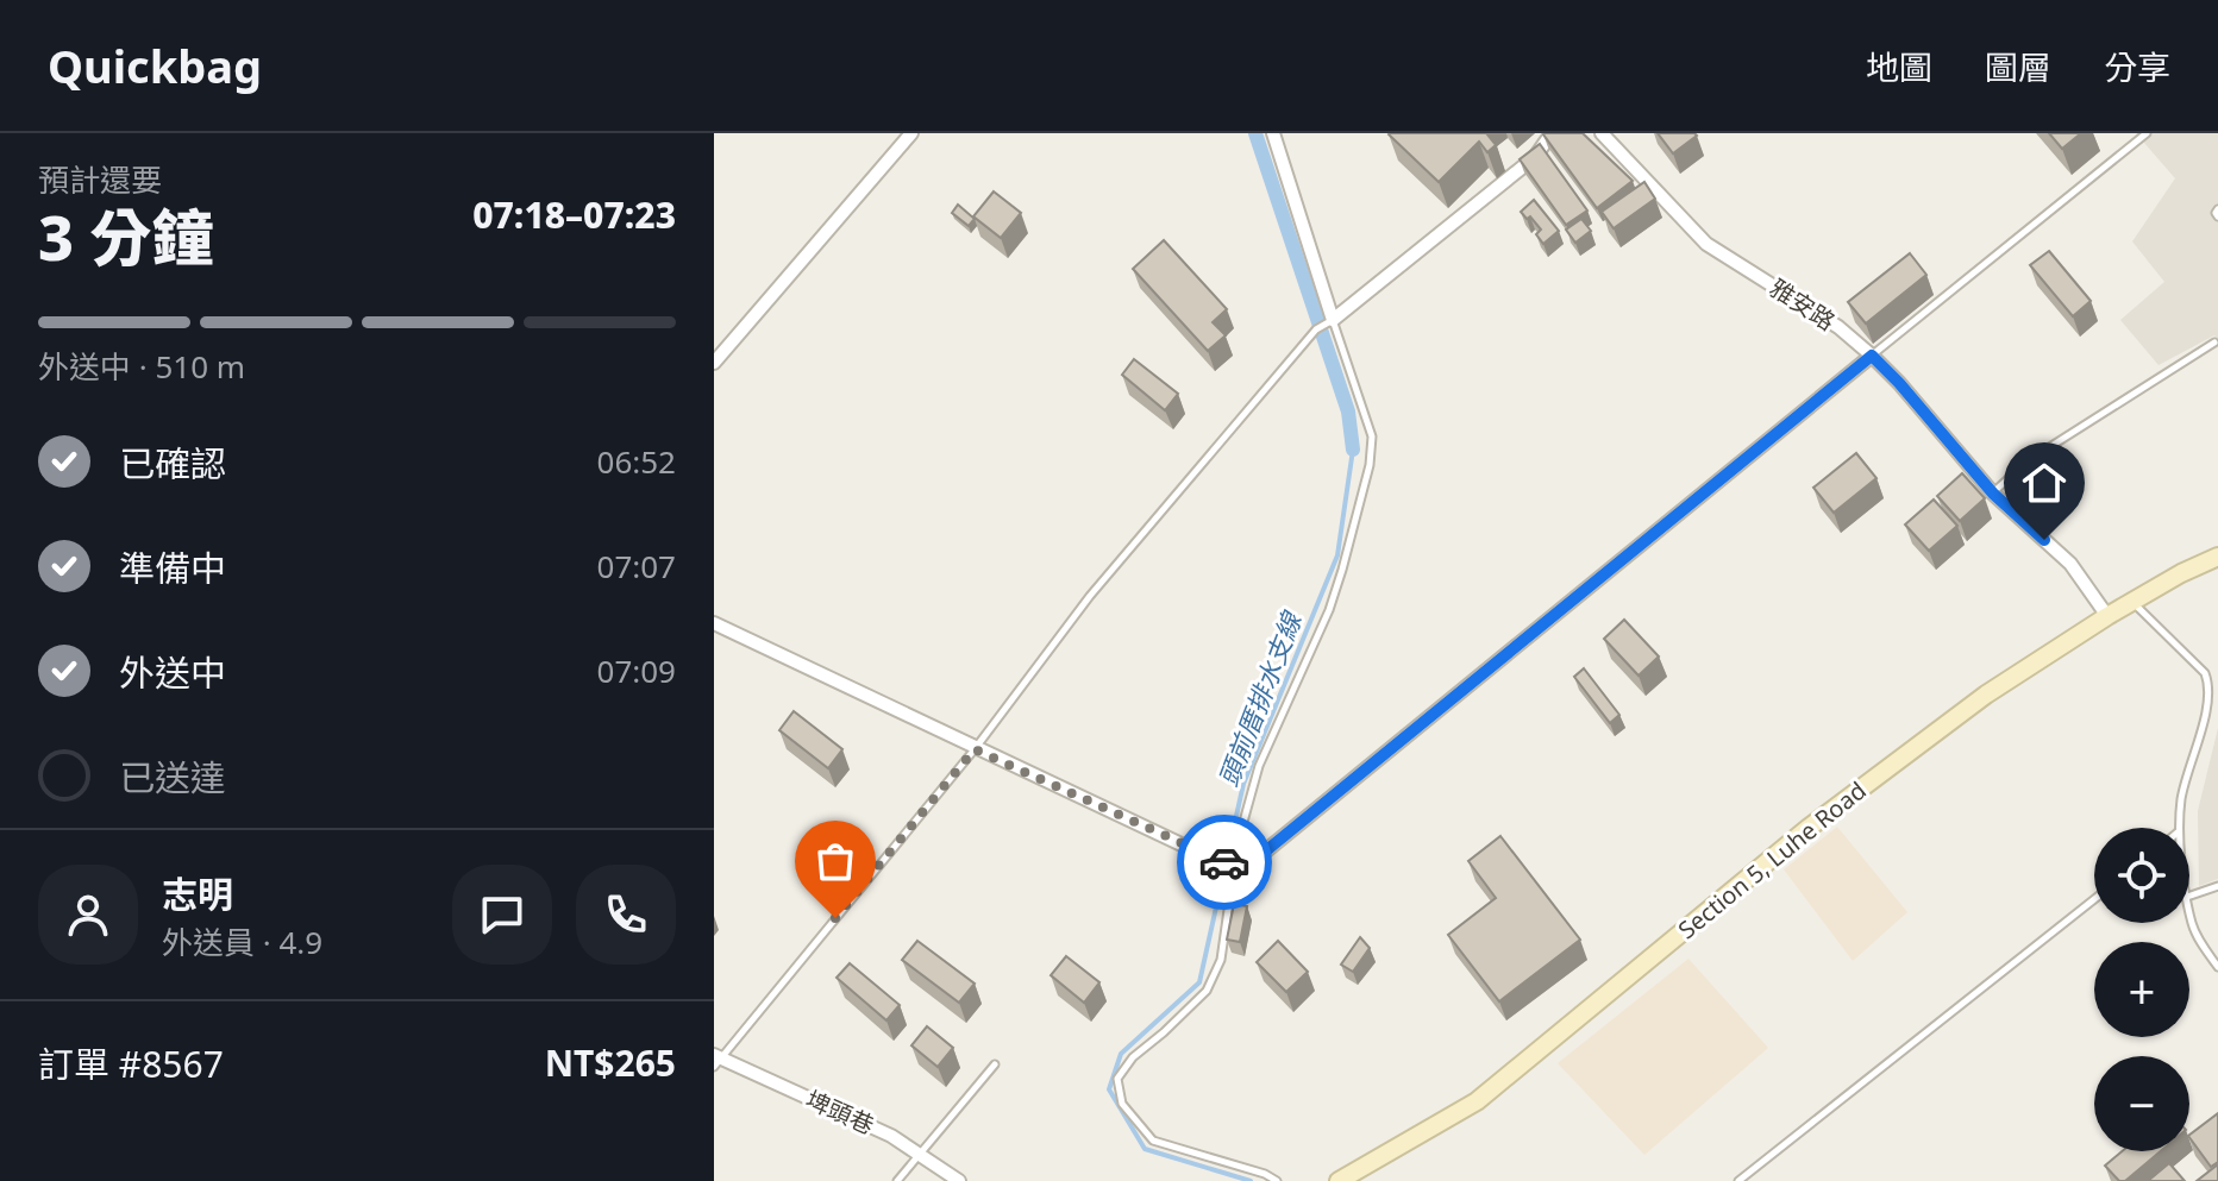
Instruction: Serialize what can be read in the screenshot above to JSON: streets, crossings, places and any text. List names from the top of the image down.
{
  "streets": {
    "main road": ["Section 5, Luhe Road"],
    "street": ["雅安路", "埤頭巷"]
  },
  "crossings": [
    ["雅安路", "Section 5, Luhe Road"]
  ],
  "water": ["頭前厝排水支線"],
  "page": {
    "header": "Quickbag",
    "nav": ["地圖", "圖層", "分享"],
    "heading": ["3 分鐘", "預計還要", "07:18–07:23"],
    "panel": [
      "志明",
      "外送員 · 4.9",
      "訂單 #8567",
      "NT$265"
    ],
    "bar": "外送中 · 510 m",
    "list": [
      ["已確認", "06:52"],
      ["準備中", "07:07"],
      ["外送中", "07:09"],
      "已送達"
    ],
    "map_buttons": ["+", "−"]
  }
}
